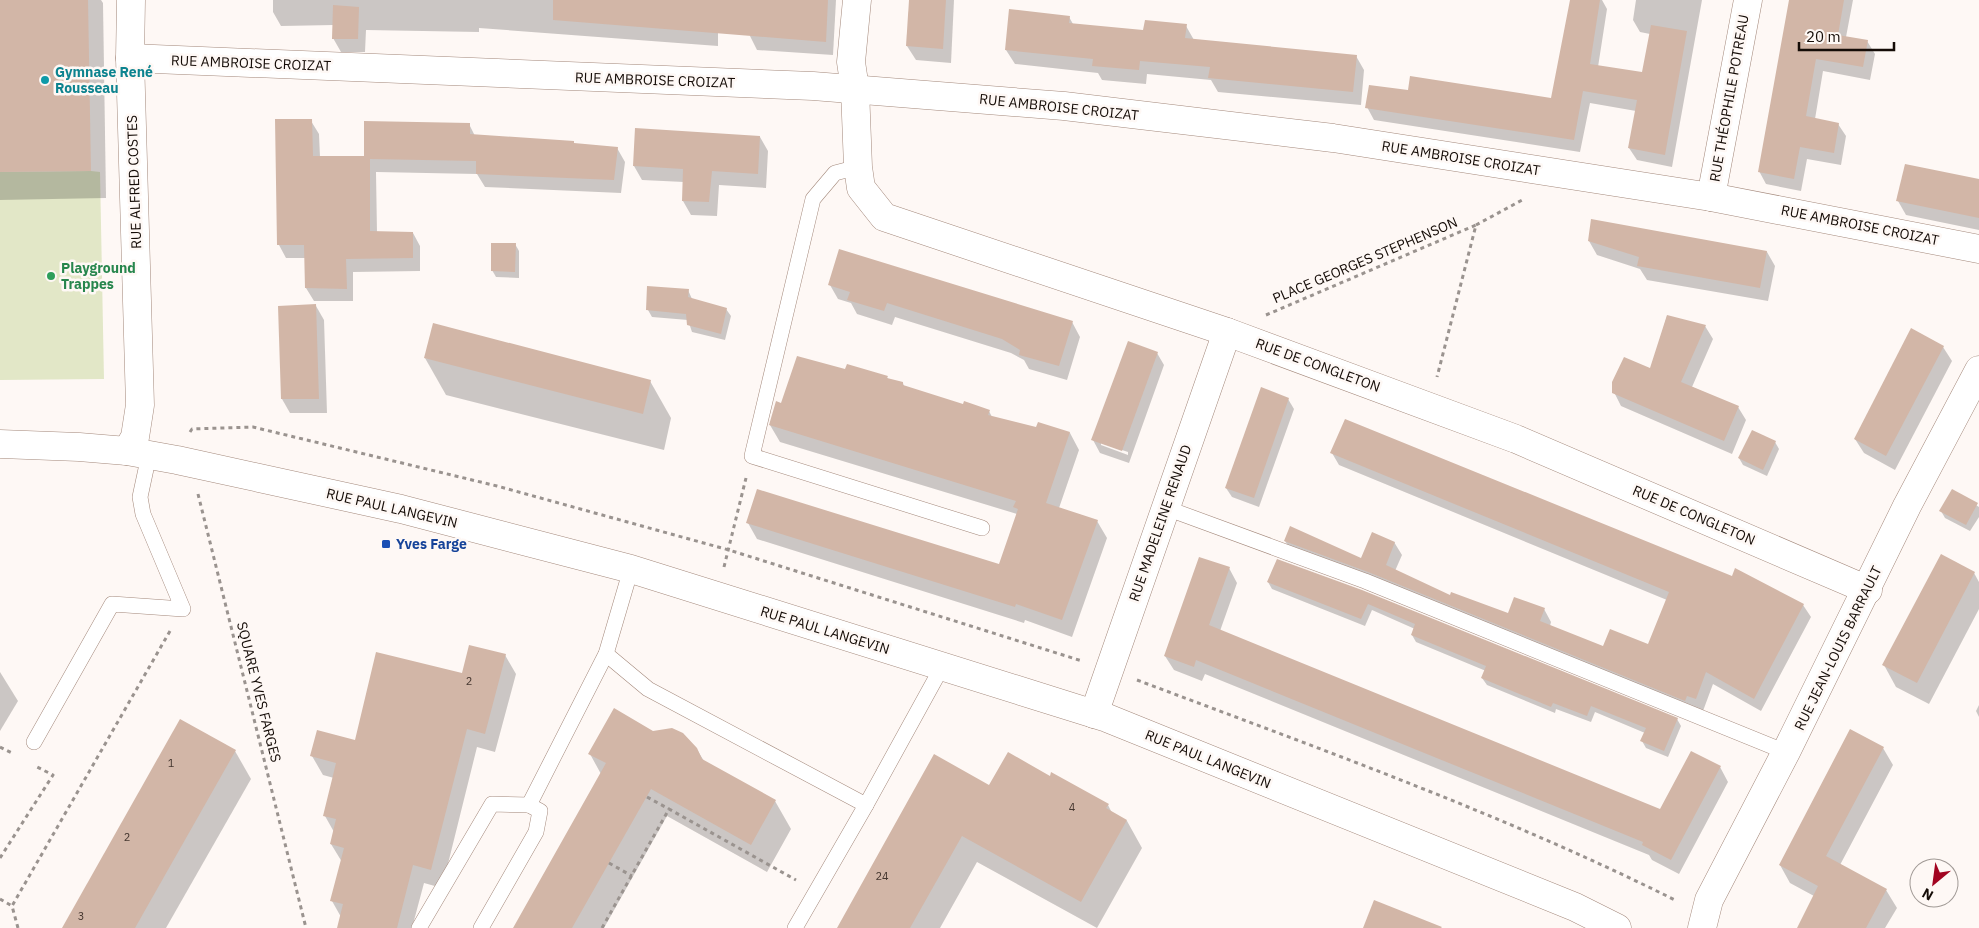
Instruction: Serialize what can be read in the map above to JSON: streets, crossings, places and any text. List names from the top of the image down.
{
  "streets": {
    "street": [
      "RUE AMBROISE CROIZAT",
      "RUE THÉOPHILE POTREAU",
      "RUE ALFRED COSTES",
      "RUE DE CONGLETON",
      "RUE PAUL LANGEVIN",
      "RUE MADELEINE RENAUD",
      "RUE JEAN-LOUIS BARRAULT"
    ],
    "path": ["PLACE GEORGES STEPHENSON", "SQUARE YVES FARGES"]
  },
  "crossings": [
    ["RUE AMBROISE CROIZAT", "RUE THÉOPHILE POTREAU"],
    ["RUE AMBROISE CROIZAT", "RUE ALFRED COSTES"],
    ["RUE AMBROISE CROIZAT", "RUE DE CONGLETON"],
    ["RUE ALFRED COSTES", "RUE PAUL LANGEVIN"],
    ["PLACE GEORGES STEPHENSON", "RUE DE CONGLETON"],
    ["PLACE GEORGES STEPHENSON", "RUE MADELEINE RENAUD"],
    ["RUE DE CONGLETON", "RUE MADELEINE RENAUD"],
    ["RUE DE CONGLETON", "RUE JEAN-LOUIS BARRAULT"],
    ["RUE PAUL LANGEVIN", "RUE MADELEINE RENAUD"],
    ["RUE PAUL LANGEVIN", "SQUARE YVES FARGES"]
  ],
  "places": {
    "other": ["Gymnase René Rousseau", "Playground Trappes"],
    "transit": ["Yves Farge"]
  },
  "house_numbers": [
    "2",
    "1",
    "4",
    "2",
    "24",
    "3"
  ],
  "scale_bar": "20 m",
  "north": "bottom left"
}
